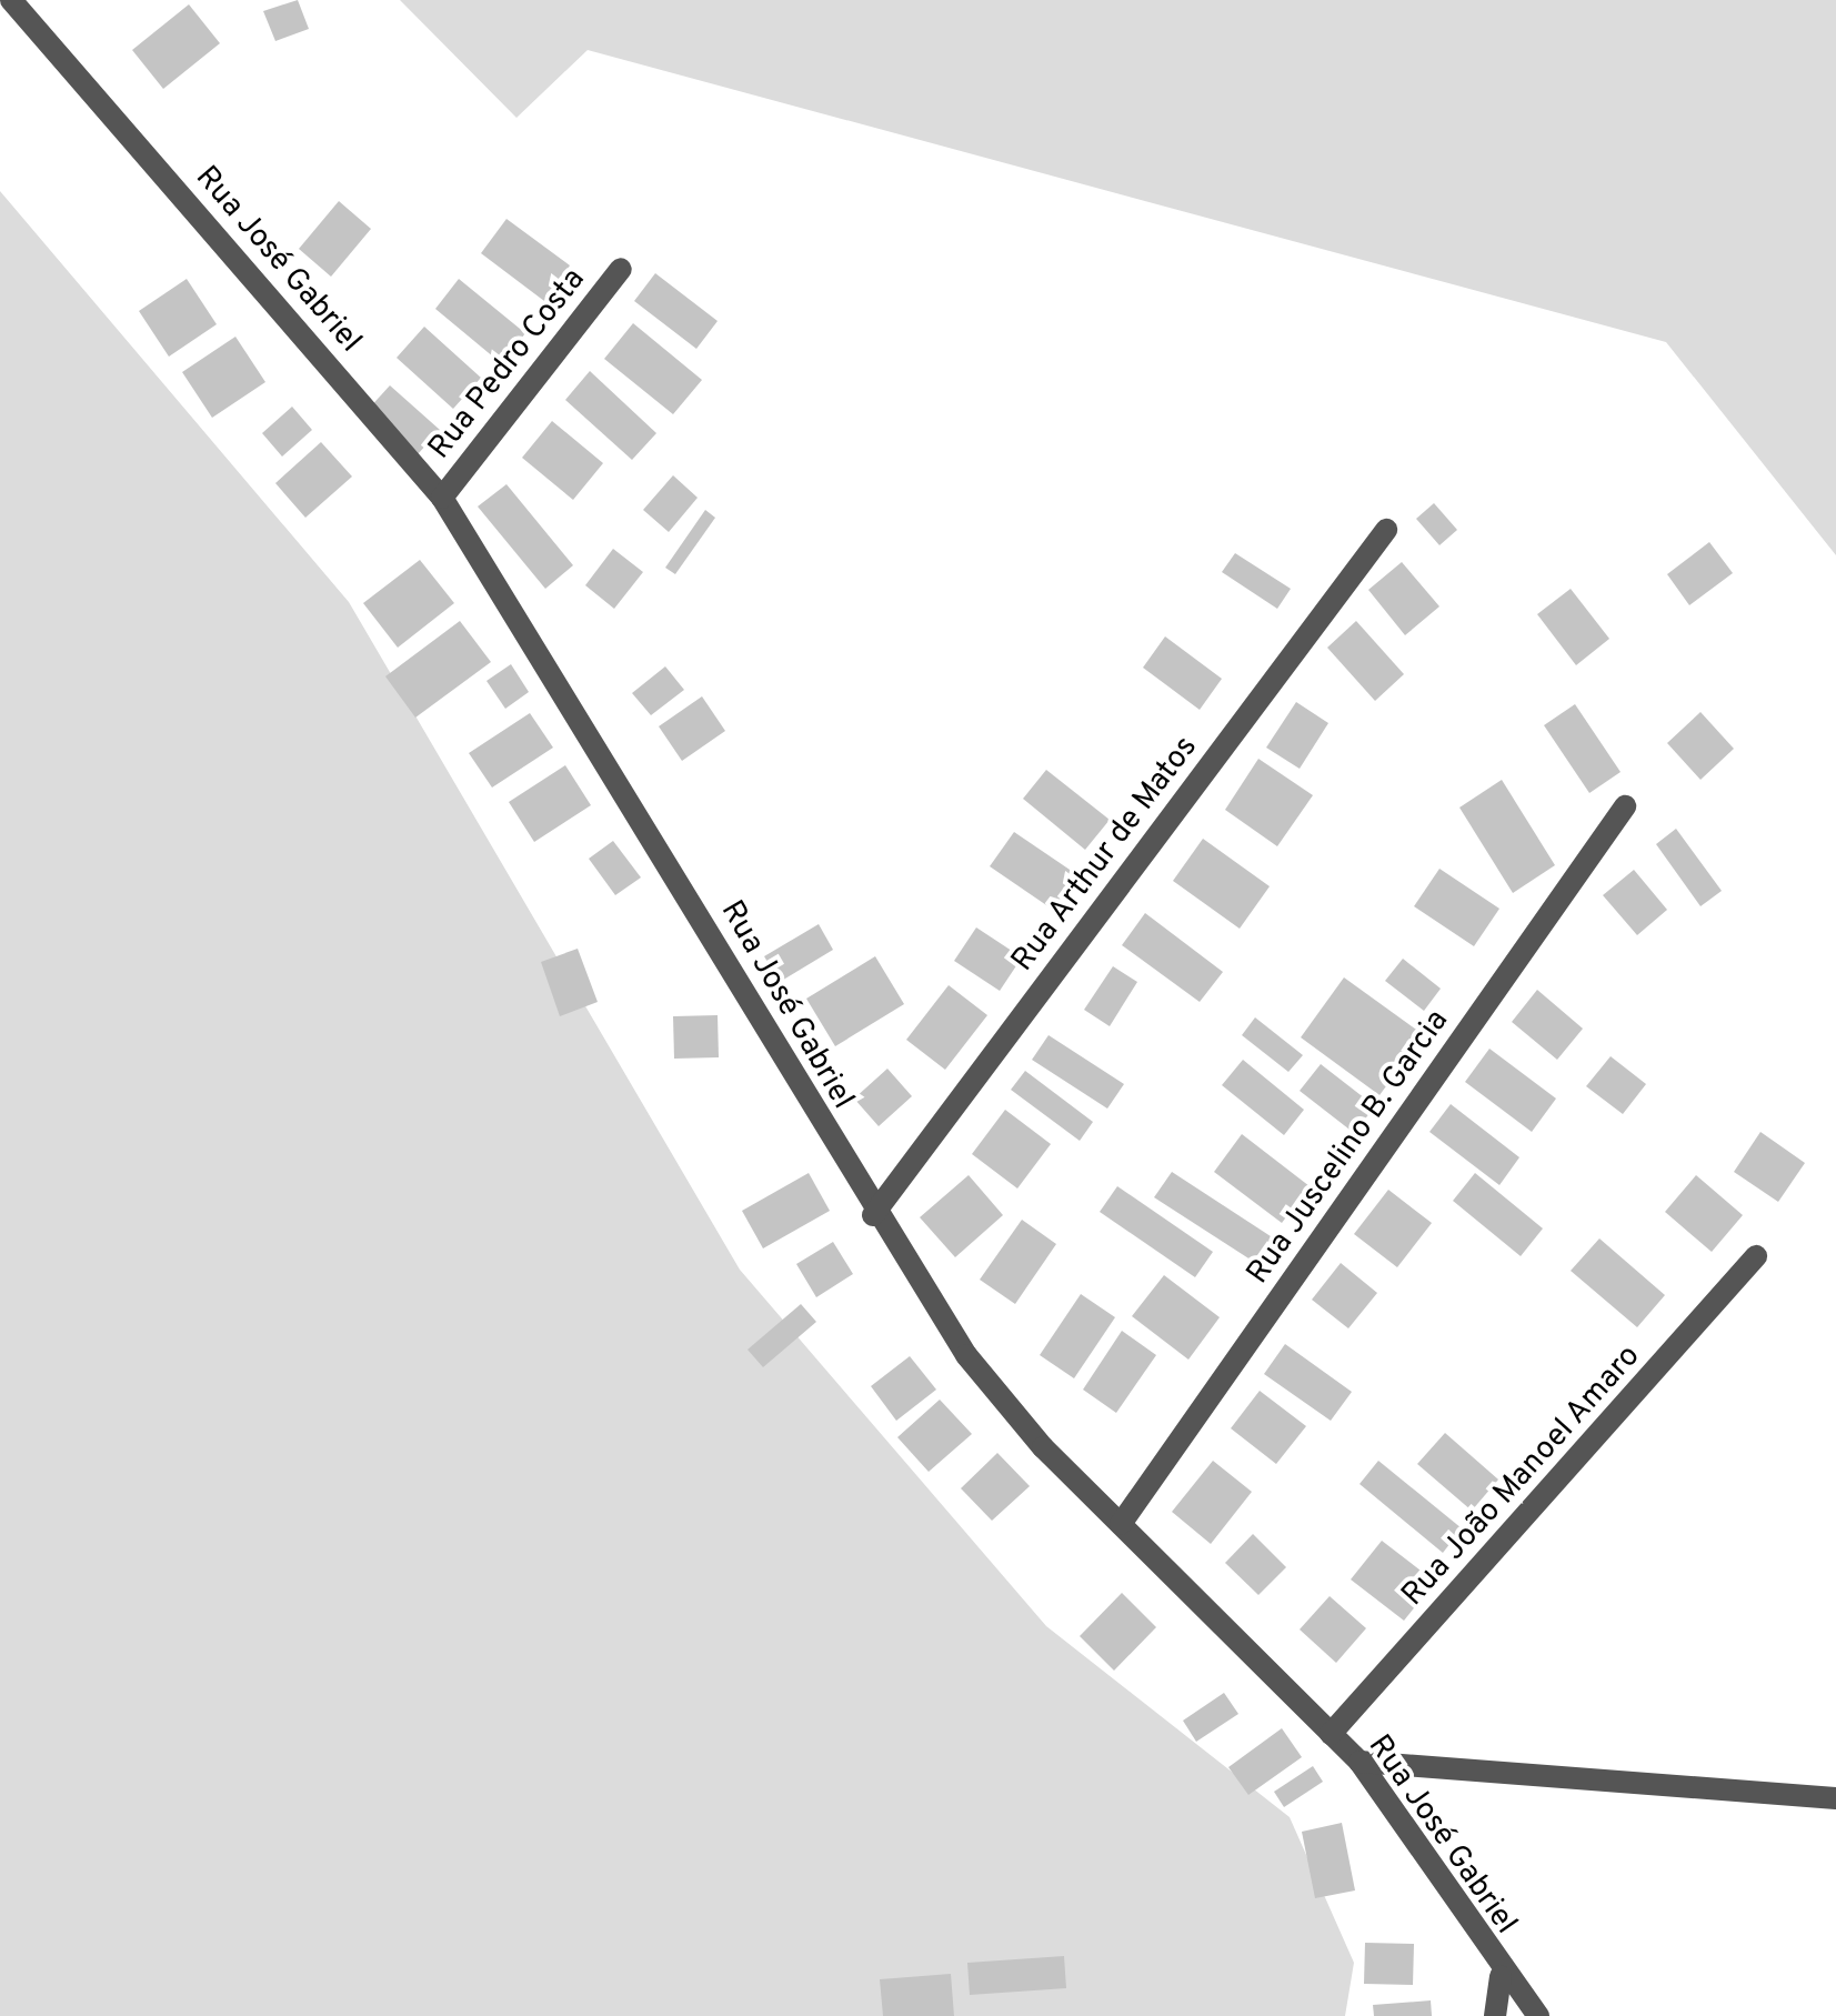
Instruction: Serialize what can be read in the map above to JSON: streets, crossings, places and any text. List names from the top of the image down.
{
  "streets": {
    "street": [
      "Rua José Gabriel",
      "Rua Pedro Costa",
      "Rua Arthur de Matos",
      "Rua Juscelino B. Garcia",
      "Rua João Manoel Amaro"
    ]
  },
  "crossings": [
    ["Rua José Gabriel", "Rua Pedro Costa"],
    ["Rua José Gabriel", "Rua Arthur de Matos"],
    ["Rua José Gabriel", "Rua Juscelino B. Garcia"],
    ["Rua José Gabriel", "Rua João Manoel Amaro"]
  ]
}
